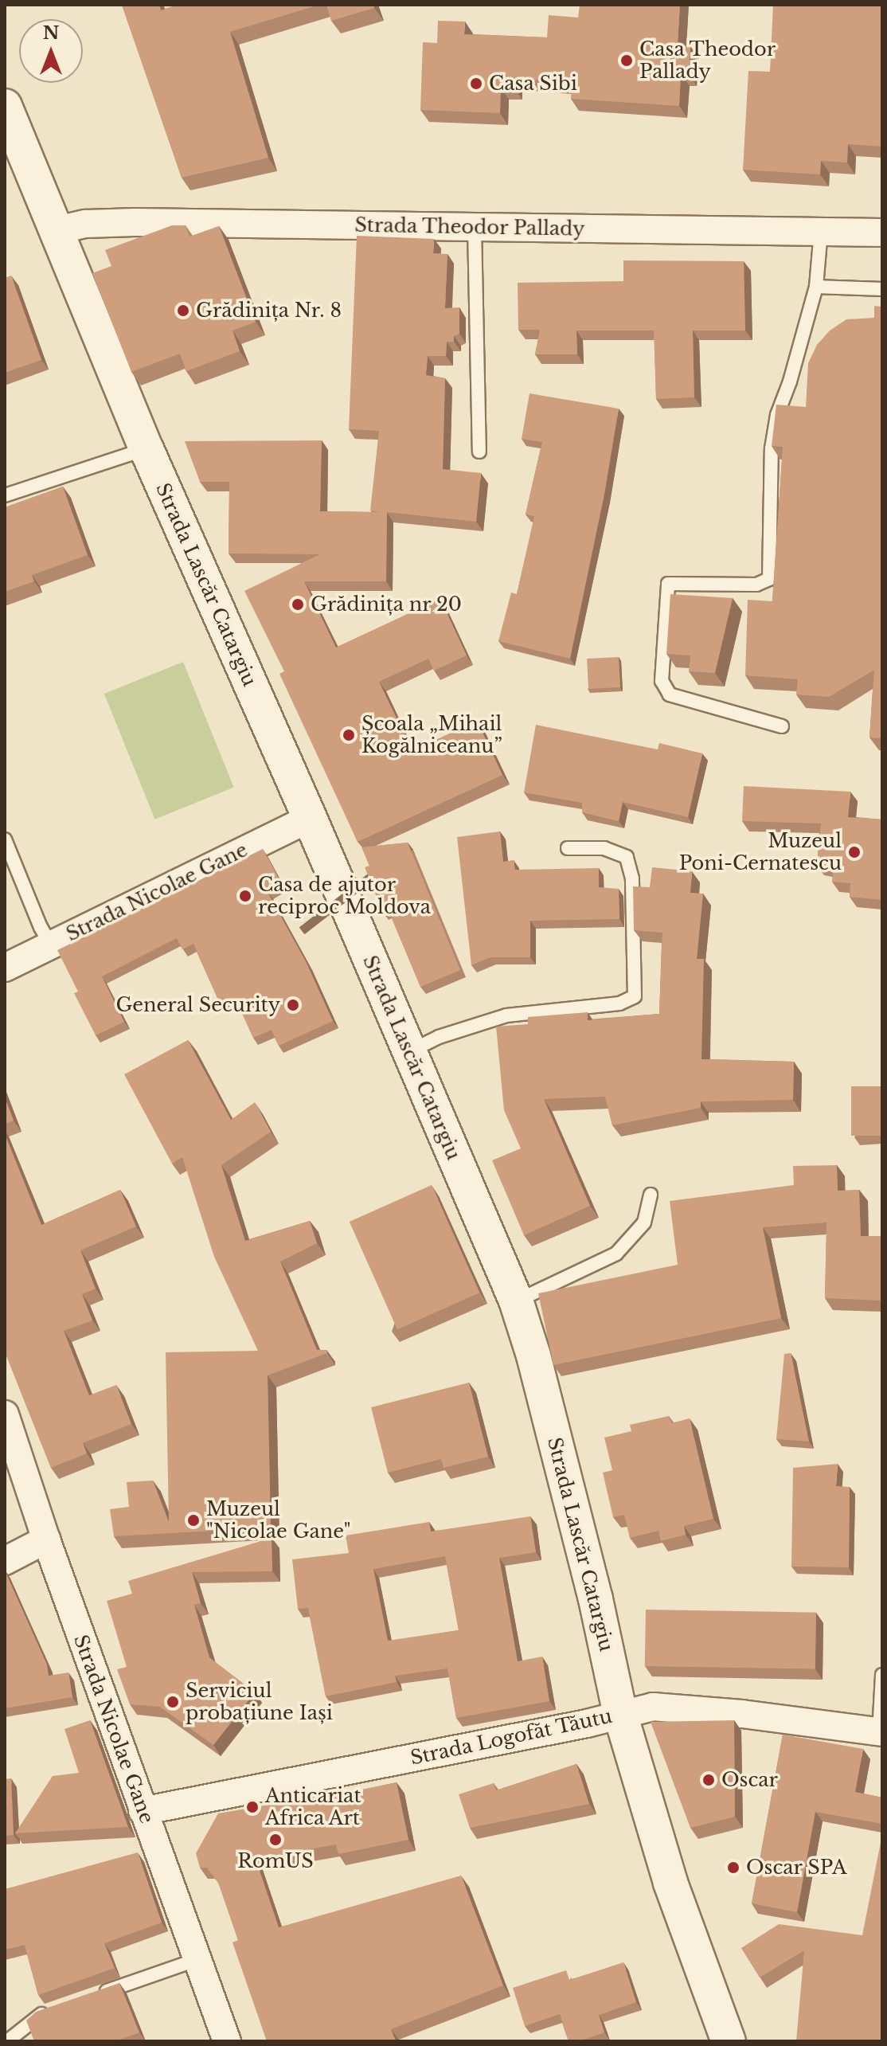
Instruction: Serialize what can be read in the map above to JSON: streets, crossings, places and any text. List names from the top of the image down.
{
  "streets": {
    "street": [
      "Strada Theodor Pallady",
      "Strada Lascăr Catargiu",
      "Strada Nicolae Gane",
      "Strada Logofăt Tăutu"
    ]
  },
  "crossings": [
    ["Strada Theodor Pallady", "Strada Lascăr Catargiu"],
    ["Strada Lascăr Catargiu", "Strada Nicolae Gane"],
    ["Strada Lascăr Catargiu", "Strada Logofăt Tăutu"],
    ["Strada Nicolae Gane", "Strada Logofăt Tăutu"]
  ],
  "places": [
    "Casa Theodor Pallady",
    "Casa Sibi",
    "Grădinița Nr. 8",
    "Grădinița nr 20",
    "Școala „Mihail Kogălniceanu”",
    "Muzeul Poni-Cernatescu",
    "Casa de ajutor reciproc Moldova",
    "General Security",
    "Muzeul \"Nicolae Gane\"",
    "Serviciul probațiune Iași",
    "Oscar",
    "Anticariat Africa Art",
    "RomUS",
    "Oscar SPA"
  ],
  "north": "top"
}
